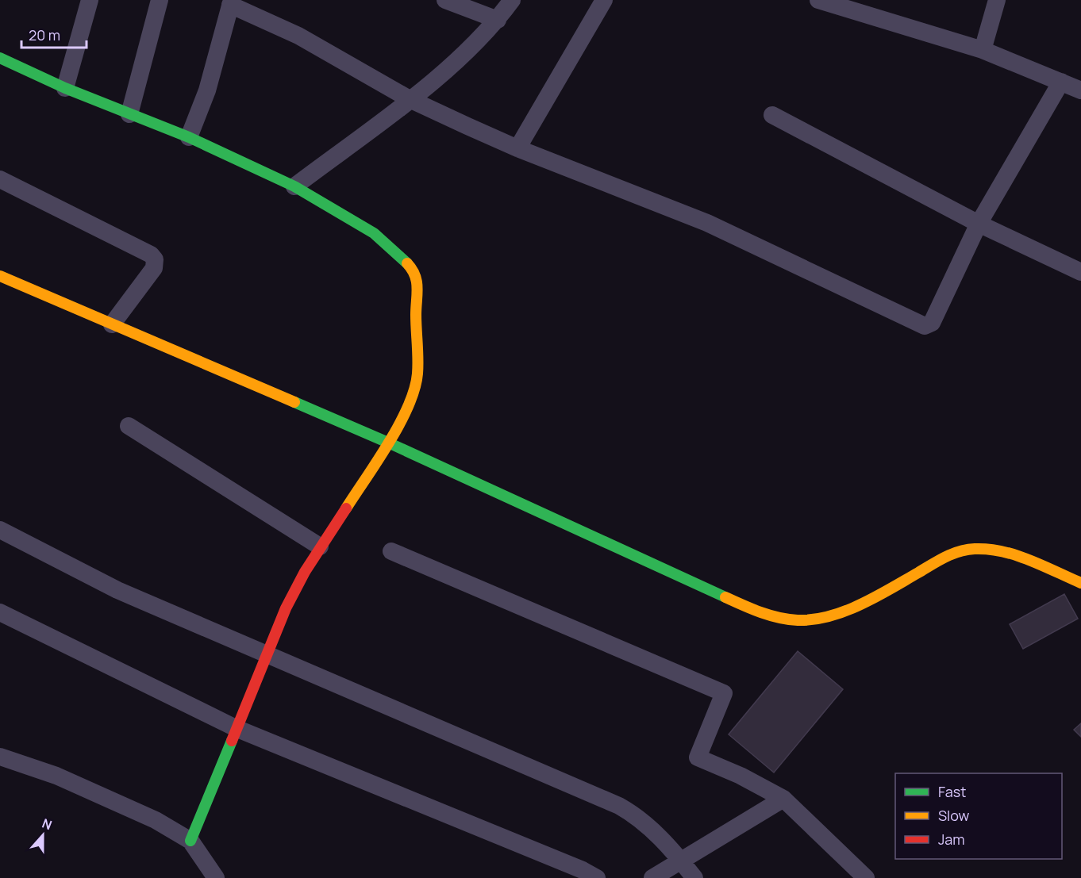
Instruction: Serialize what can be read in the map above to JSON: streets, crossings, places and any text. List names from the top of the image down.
{
  "legend": ["Fast", "Slow", "Jam"],
  "scale_bar": "20 m",
  "north": "top"
}
